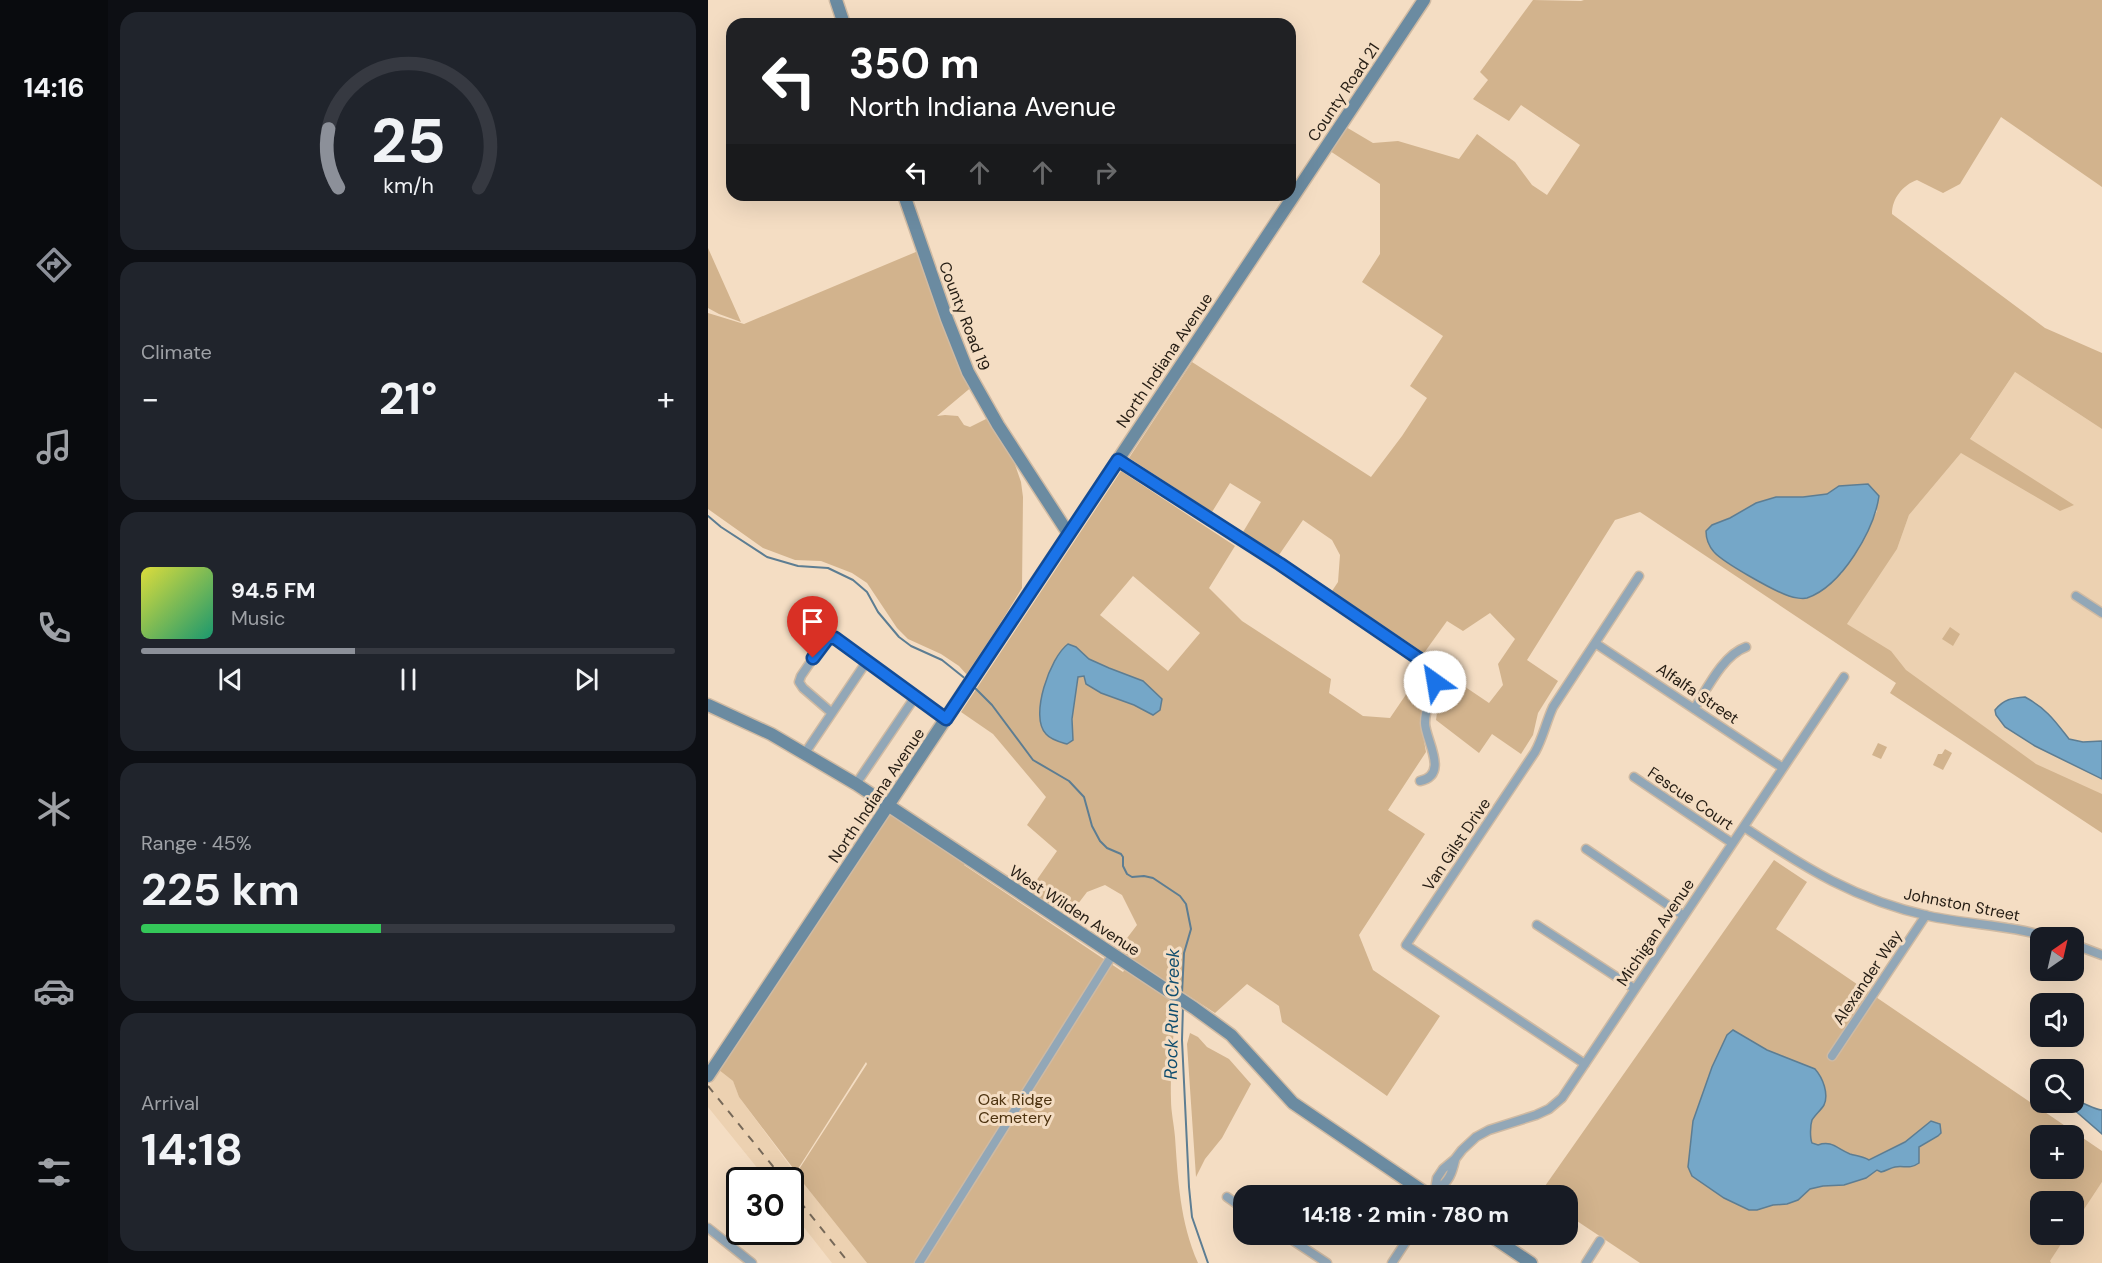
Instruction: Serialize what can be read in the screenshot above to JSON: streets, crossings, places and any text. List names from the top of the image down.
{
  "streets": {
    "street": [
      "County Road 21",
      "County Road 19",
      "North Indiana Avenue",
      "Alfalfa Street",
      "Fescue Court",
      "Van Gilst Drive",
      "Johnston Street",
      "West Wilden Avenue",
      "Michigan Avenue",
      "Alexander Way"
    ]
  },
  "crossings": [
    ["County Road 21", "North Indiana Avenue"],
    ["County Road 19", "North Indiana Avenue"],
    ["North Indiana Avenue", "West Wilden Avenue"],
    ["Alfalfa Street", "Van Gilst Drive"],
    ["Alfalfa Street", "Michigan Avenue"],
    ["Fescue Court", "Michigan Avenue"],
    ["Van Gilst Drive", "Michigan Avenue"],
    ["Johnston Street", "Michigan Avenue"],
    ["Johnston Street", "Alexander Way"]
  ],
  "water": ["Rock Run Creek"],
  "parks": ["Oak Ridge Cemetery"],
  "north": "top right",
  "page": {
    "tabs": "14:16",
    "turn": ["350 m", "North Indiana Avenue"],
    "tile": [
      "Climate",
      ["Range · 45%", "225 km"],
      ["Arrival", "14:18"]
    ],
    "heat": ["−", "21°", "+"],
    "song": ["94.5 FM", "Music"],
    "map_buttons": ["+", "−"],
    "limit": "30",
    "trip": "14:18 · 2 min · 780 m",
    "gauge": ["25", "km/h"]
  }
}
